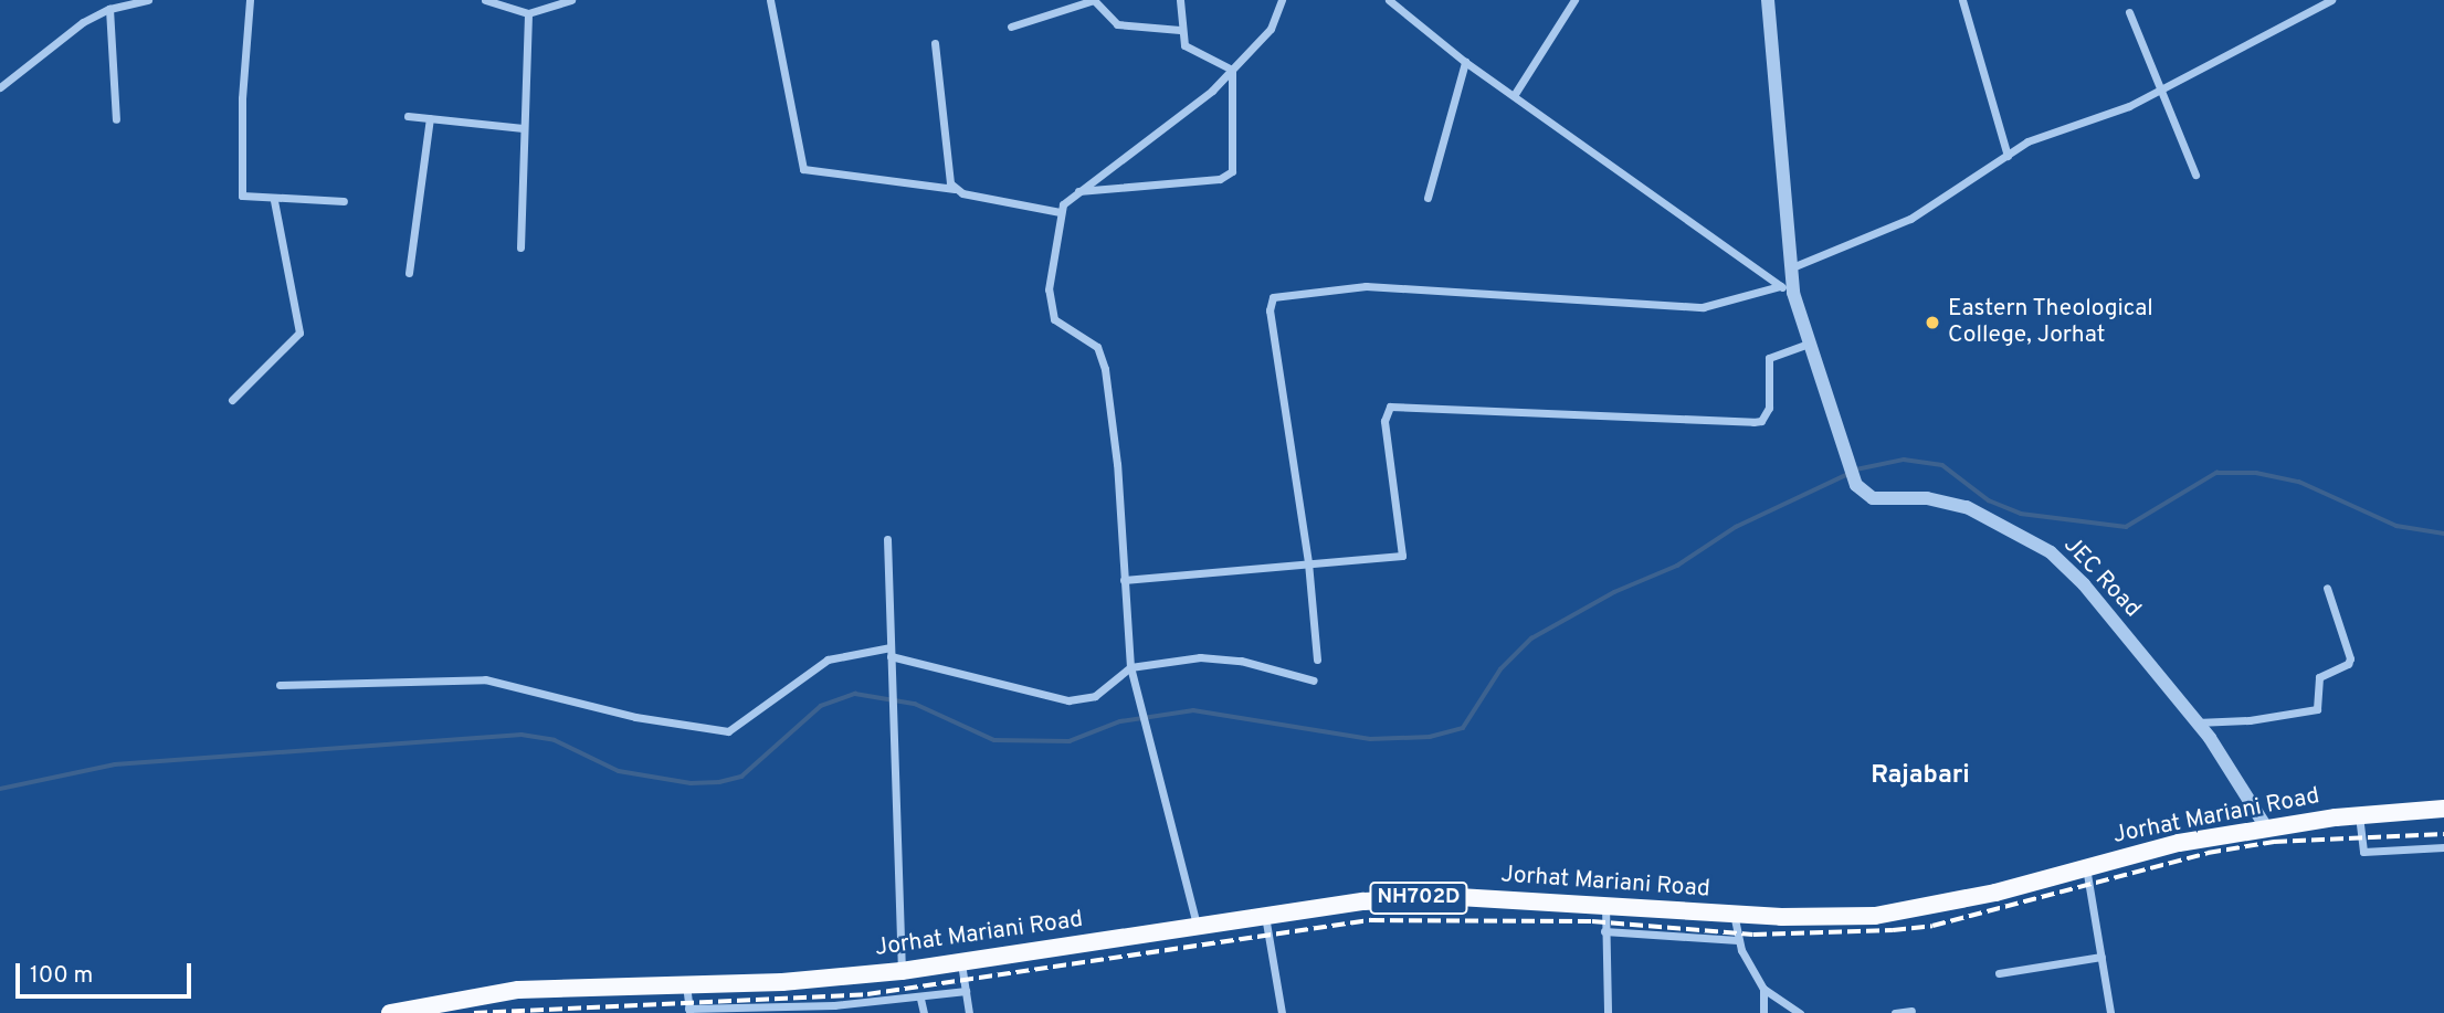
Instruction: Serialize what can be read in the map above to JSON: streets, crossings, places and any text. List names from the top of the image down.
{
  "streets": {
    "highway": ["Jorhat Mariani Road", "NH702D"],
    "street": ["JEC Road"]
  },
  "crossings": [
    ["JEC Road", "Jorhat Mariani Road"]
  ],
  "districts": ["Rajabari"],
  "places": ["Eastern Theological College, Jorhat"],
  "scale_bar": "100 m"
}
